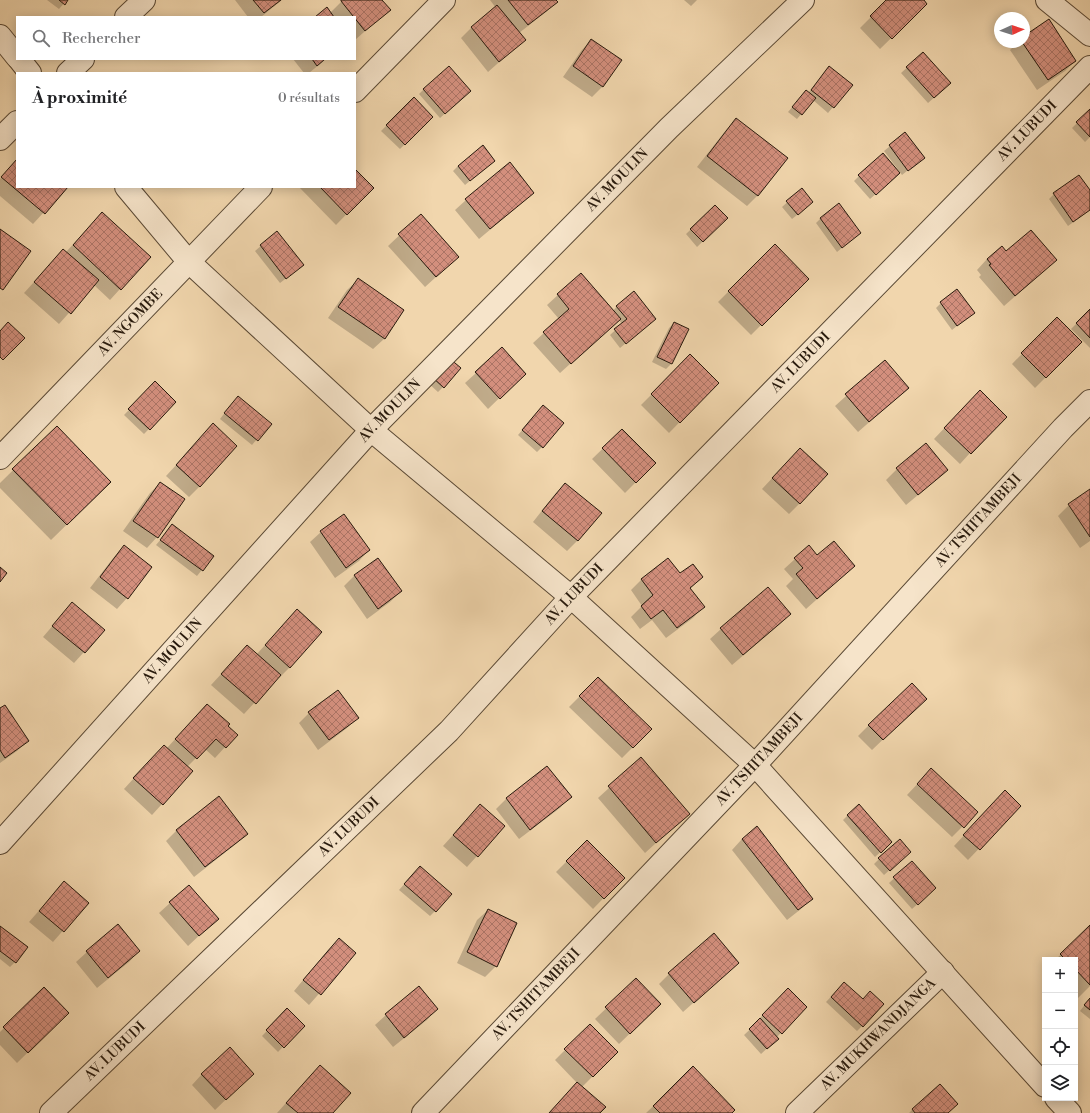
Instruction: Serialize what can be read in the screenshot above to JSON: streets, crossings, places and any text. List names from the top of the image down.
{
  "streets": {
    "street": [
      "AV. LUBUDI",
      "AV. MOULIN",
      "AV. NGOMBE",
      "AV. TSHITAMBEJI",
      "AV. MUKHWANDJANGA"
    ]
  },
  "north": "right",
  "page": {
    "search": "Rechercher",
    "heading": ["À proximité", "0 résultats"],
    "map_buttons": ["+", "−"]
  }
}
